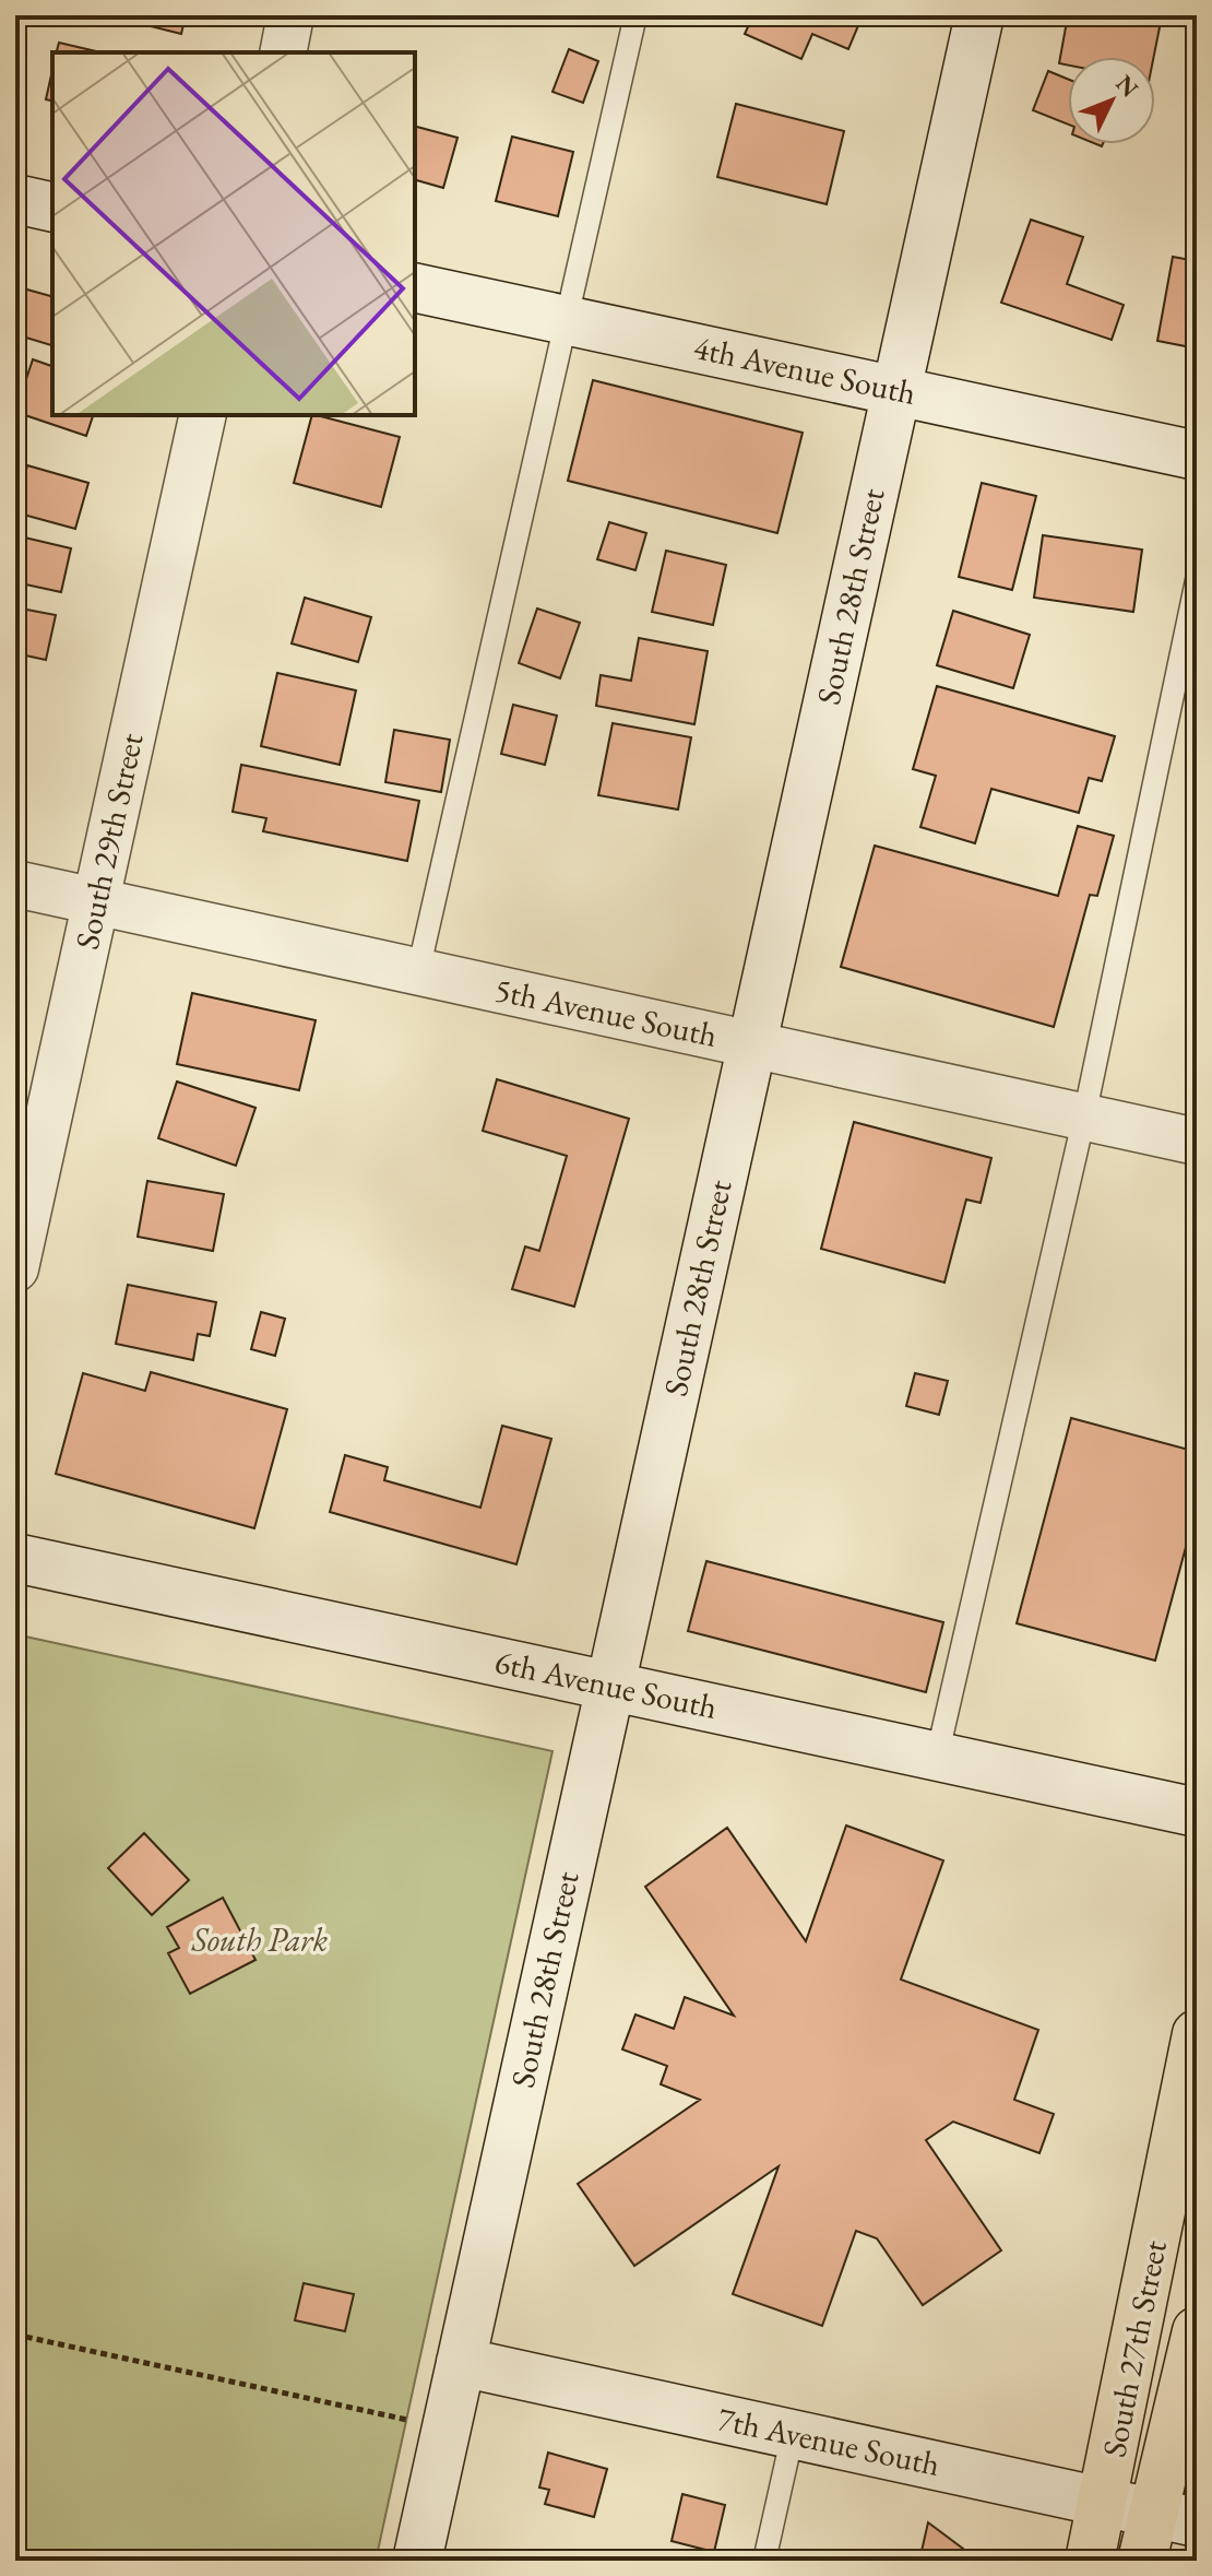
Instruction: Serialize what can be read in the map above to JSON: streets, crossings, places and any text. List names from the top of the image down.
{
  "streets": {
    "main road": ["South 27th Street"],
    "street": [
      "4th Avenue South",
      "South 28th Street",
      "South 29th Street",
      "5th Avenue South",
      "6th Avenue South",
      "7th Avenue South"
    ]
  },
  "crossings": [
    ["4th Avenue South", "South 28th Street"],
    ["South 28th Street", "5th Avenue South"],
    ["South 28th Street", "6th Avenue South"],
    ["South 28th Street", "7th Avenue South"],
    ["South 29th Street", "5th Avenue South"],
    ["South 27th Street", "7th Avenue South"]
  ],
  "parks": ["South Park"],
  "north": "top right"
}
